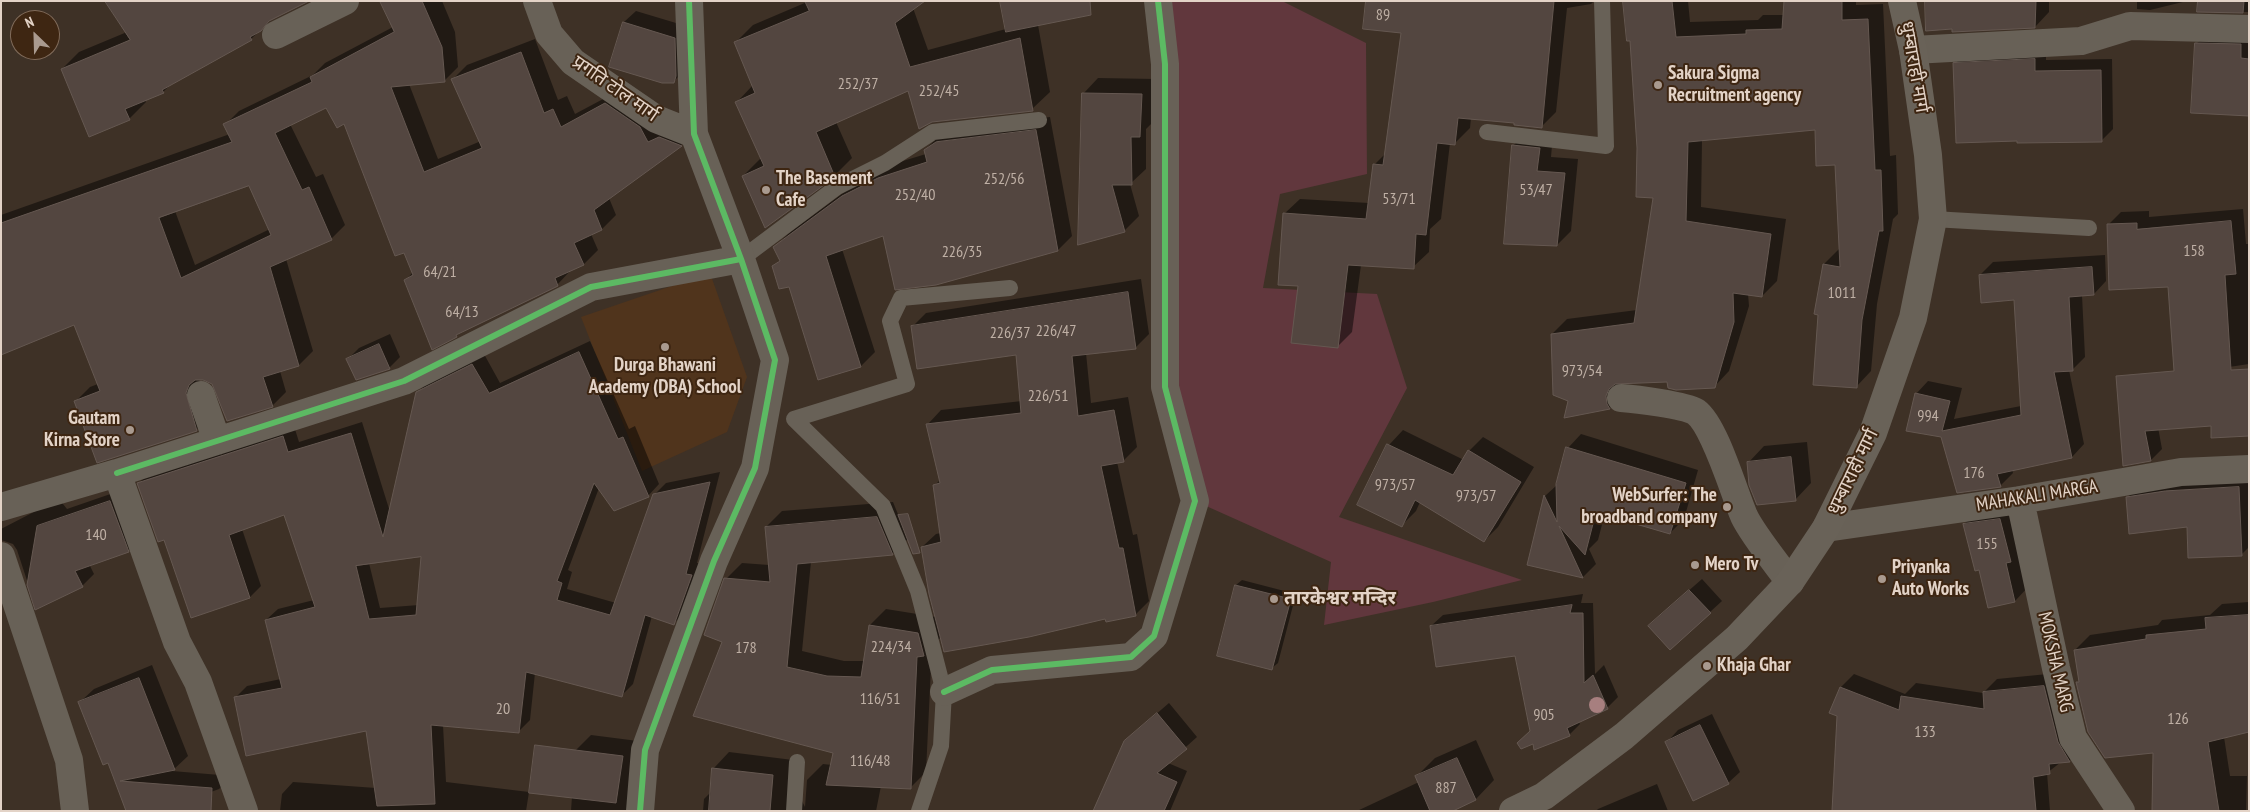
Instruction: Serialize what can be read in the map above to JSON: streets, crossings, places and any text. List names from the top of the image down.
{
  "streets": {
    "main road": ["धुम्बाराही मार्ग"],
    "street": ["प्रगति टोल मार्ग", "MAHAKALI MARGA", "MOKSHA MARG"]
  },
  "crossings": [
    ["धुम्बाराही मार्ग", "MAHAKALI MARGA"],
    ["MAHAKALI MARGA", "MOKSHA MARG"]
  ],
  "places": [
    "Sakura Sigma Recruitment agency",
    "The Basement Cafe",
    "Durga Bhawani Academy (DBA) School",
    "Gautam Kirna Store",
    "WebSurfer: The broadband company",
    "Mero Tv",
    "Priyanka Auto Works",
    "तारकेश्वर मन्दिर",
    "Khaja Ghar"
  ],
  "house_numbers": [
    "89",
    "252/37",
    "252/45",
    "252/56",
    "53/47",
    "252/40",
    "53/71",
    "158",
    "226/35",
    "64/21",
    "1011",
    "64/13",
    "226/47",
    "226/37",
    "973/54",
    "226/51",
    "994",
    "176",
    "973/57",
    "973/57",
    "140",
    "155",
    "224/34",
    "178",
    "116/51",
    "20",
    "905",
    "126",
    "133",
    "116/48",
    "887"
  ],
  "north": "top left"
}
